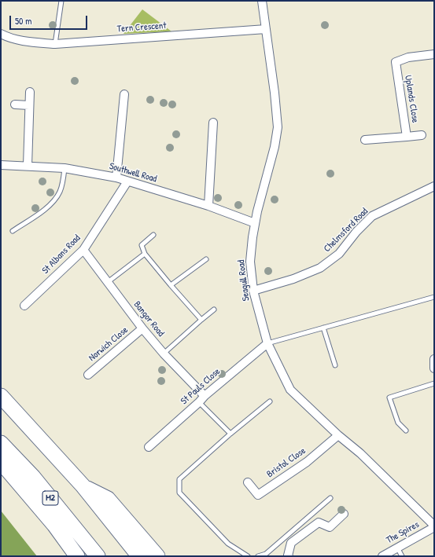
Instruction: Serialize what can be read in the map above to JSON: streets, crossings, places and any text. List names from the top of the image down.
{
  "streets": {
    "highway": ["M2"],
    "street": [
      "Tern Crescent",
      "Uplands Close",
      "Southwell Road",
      "Chelmsford Road",
      "St Albans Road",
      "Seagull Road",
      "Bangor Road",
      "Norwich Close",
      "St Pauls Close",
      "Bristol Close",
      "The Spires"
    ]
  },
  "crossings": [
    ["Tern Crescent", "Seagull Road"],
    ["Southwell Road", "St Albans Road"],
    ["Southwell Road", "Seagull Road"],
    ["Chelmsford Road", "Seagull Road"],
    ["St Albans Road", "Bangor Road"],
    ["Seagull Road", "St Pauls Close"],
    ["Seagull Road", "Bristol Close"],
    ["Seagull Road", "The Spires"],
    ["Bangor Road", "Norwich Close"],
    ["Bangor Road", "St Pauls Close"]
  ],
  "scale_bar": "50 m"
}
